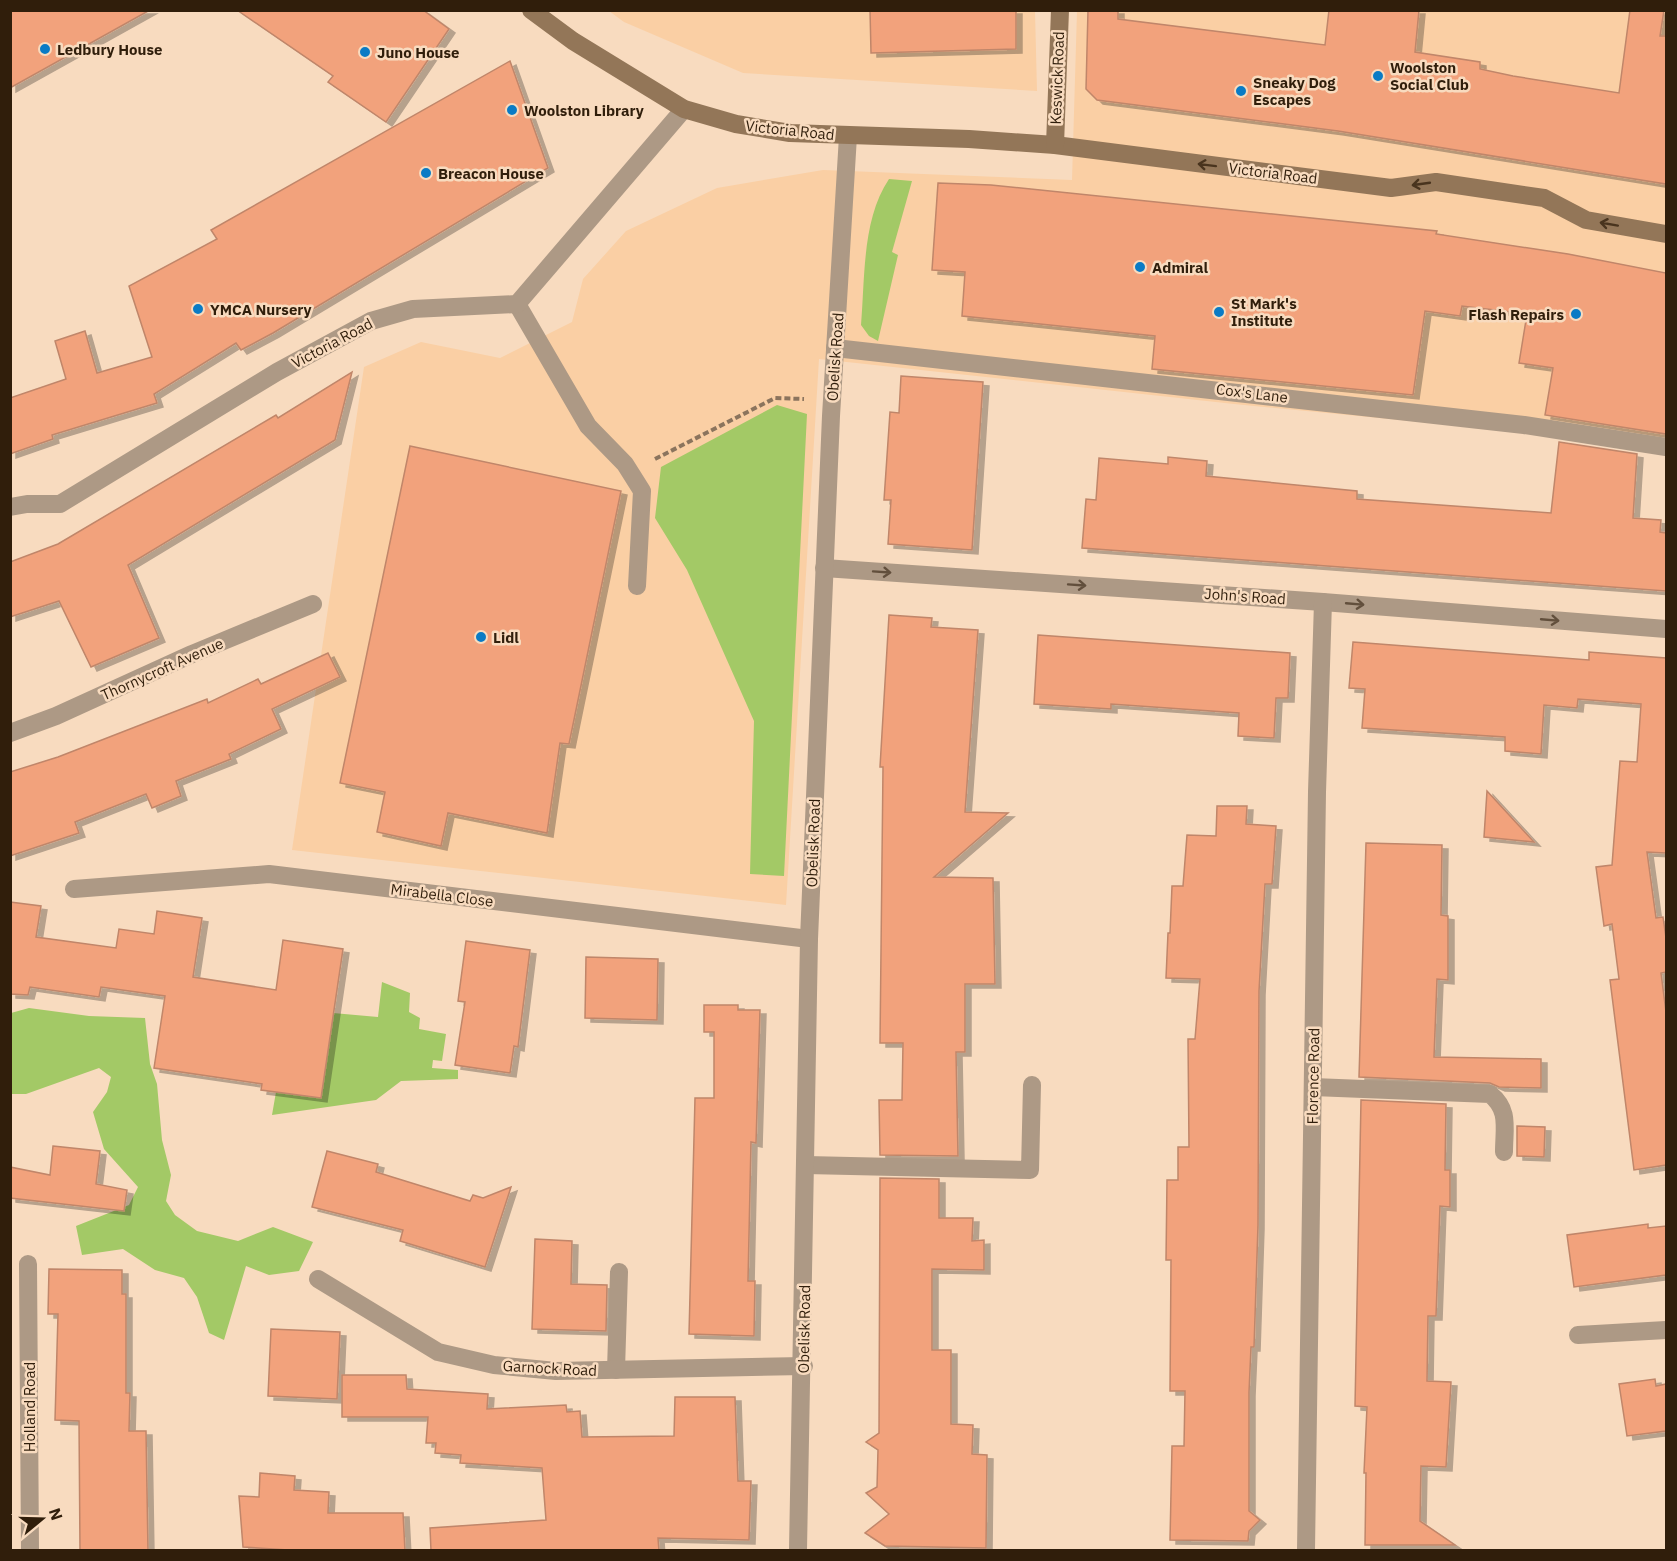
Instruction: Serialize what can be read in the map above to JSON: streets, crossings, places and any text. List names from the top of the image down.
{
  "streets": {
    "street": [
      "Keswick Road",
      "Victoria Road",
      "Obelisk Road",
      "Cox's Lane",
      "John's Road",
      "Thornycroft Avenue",
      "Mirabella Close",
      "Florence Road",
      "Garnock Road",
      "Holland Road"
    ]
  },
  "crossings": [
    ["Keswick Road", "Victoria Road"],
    ["Victoria Road", "Obelisk Road"],
    ["Obelisk Road", "Cox's Lane"],
    ["Obelisk Road", "John's Road"],
    ["Obelisk Road", "Mirabella Close"],
    ["Obelisk Road", "Garnock Road"],
    ["John's Road", "Florence Road"]
  ],
  "one_way": ["Victoria Road", "John's Road"],
  "places": [
    "Ledbury House",
    "Juno House",
    "Woolston Social Club",
    "Sneaky Dog Escapes",
    "Woolston Library",
    "Breacon House",
    "Admiral",
    "YMCA Nursery",
    "St Mark's Institute",
    "Flash Repairs",
    "Lidl"
  ],
  "north": "right"
}
